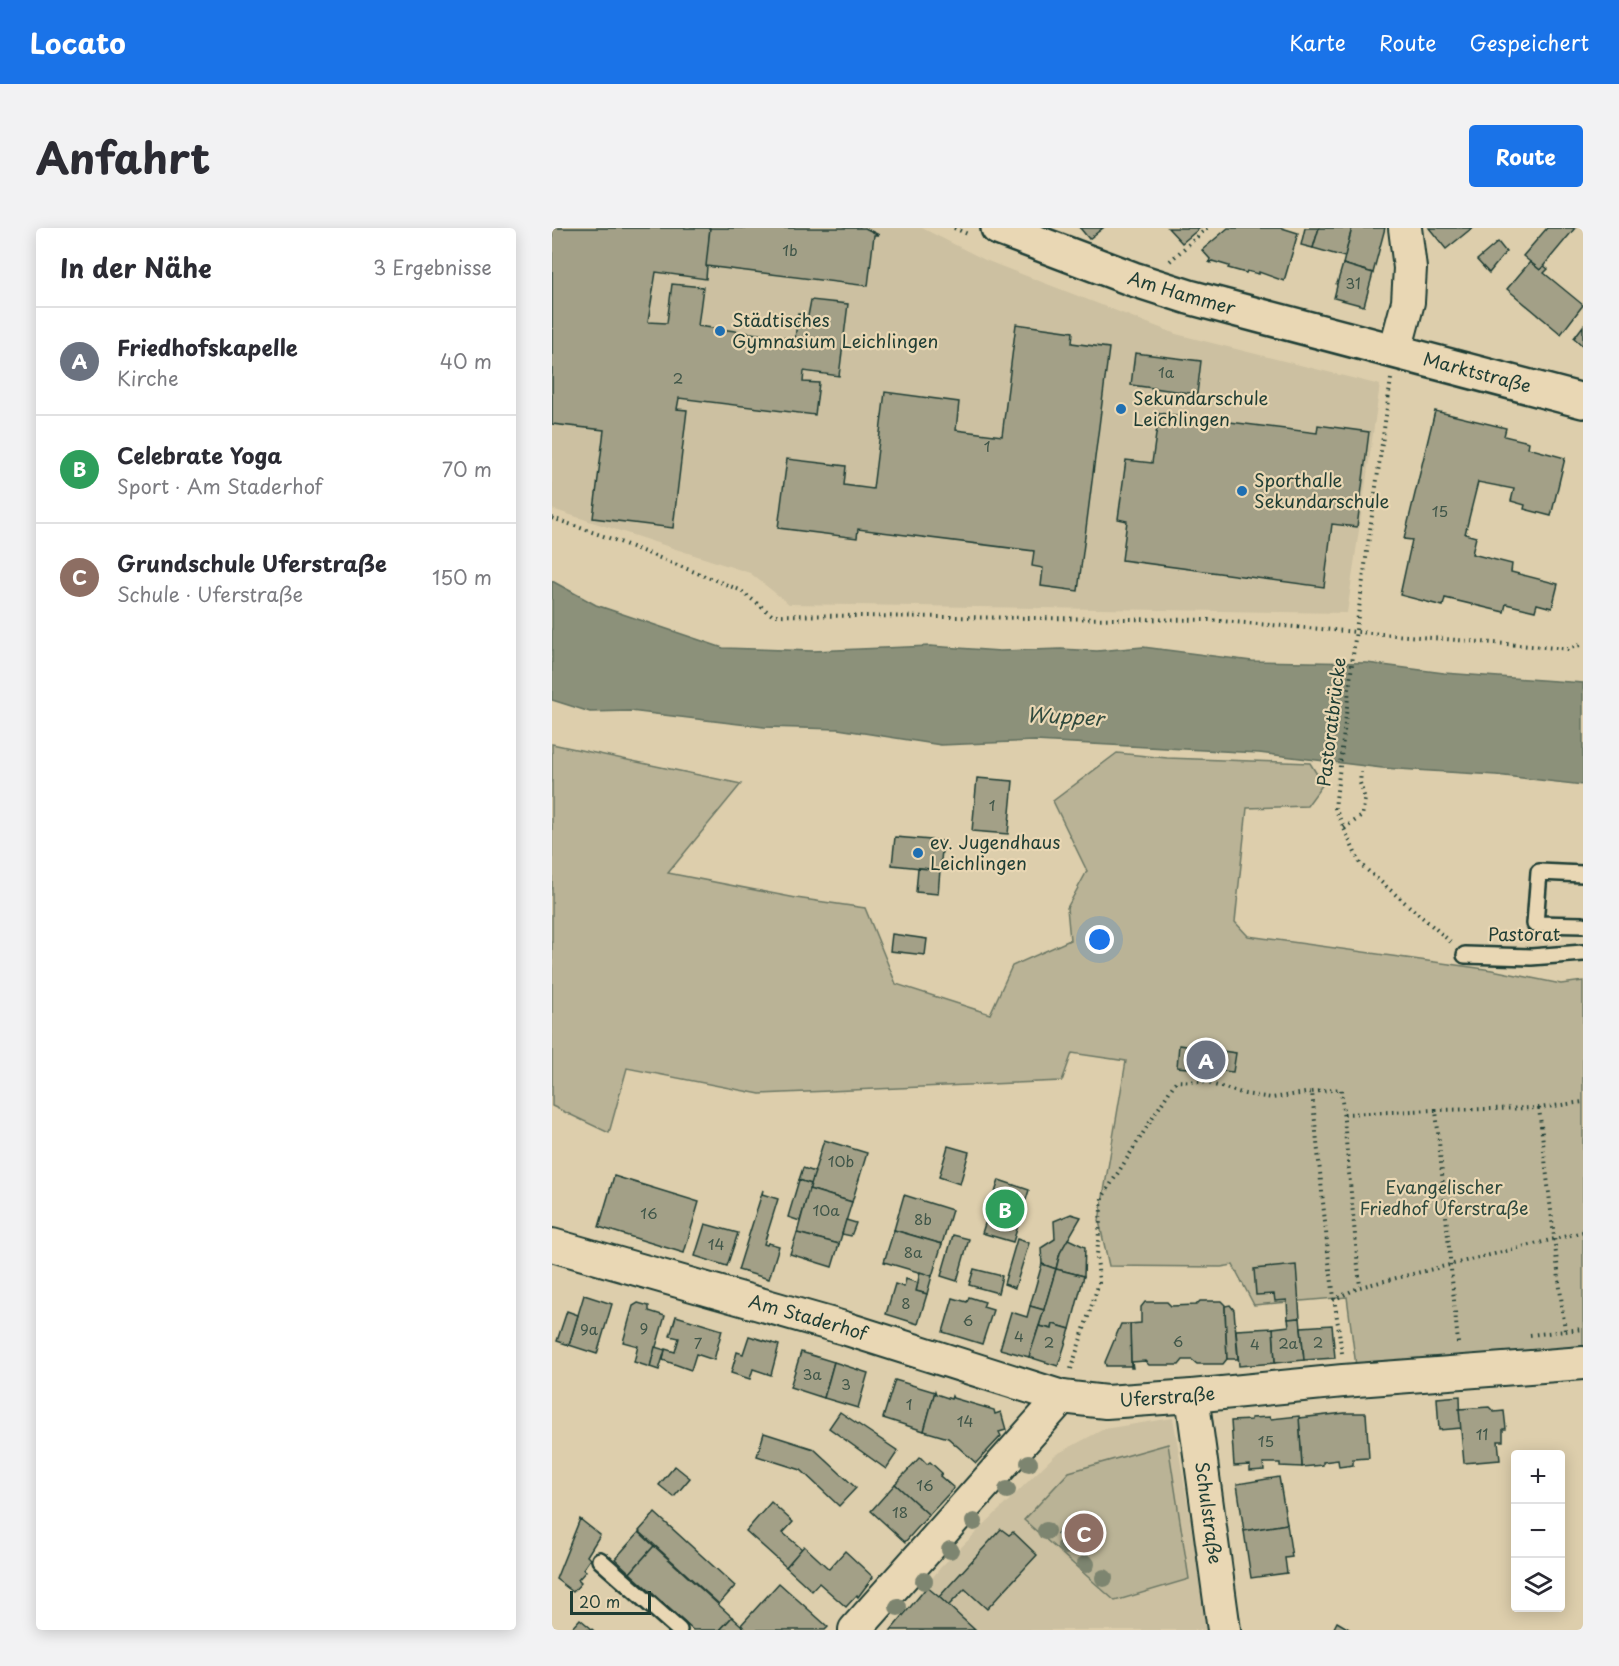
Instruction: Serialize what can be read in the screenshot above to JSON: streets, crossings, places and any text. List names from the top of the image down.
{
  "streets": {
    "main road": ["Am Hammer", "Marktstraße"],
    "street": ["Am Staderhof", "Uferstraße", "Schulstraße"],
    "lane": ["Pastorat"],
    "path": ["Pastoratbrücke"]
  },
  "crossings": [
    ["Am Hammer", "Marktstraße"],
    ["Am Hammer", "Pastoratbrücke"],
    ["Marktstraße", "Pastoratbrücke"],
    ["Am Staderhof", "Uferstraße"],
    ["Uferstraße", "Schulstraße"]
  ],
  "water": ["Wupper"],
  "parks": ["Evangelischer Friedhof Uferstraße"],
  "places": [
    "Städtisches Gymnasium Leichlingen",
    "Sekundarschule Leichlingen",
    "Sporthalle Sekundarschule",
    "ev. Jugendhaus Leichlingen"
  ],
  "house_numbers": [
    "1b",
    "31",
    "1a",
    "2",
    "1",
    "15",
    "1",
    "10b",
    "10a",
    "16",
    "8b",
    "14",
    "8a",
    "8",
    "6",
    "9",
    "9a",
    "4",
    "6",
    "2",
    "2",
    "7",
    "2a",
    "4",
    "3a",
    "3",
    "1",
    "14",
    "11",
    "15",
    "16",
    "18"
  ],
  "scale_bar": "20 m",
  "page": {
    "header": "Locato",
    "nav": ["Karte", "Route", "Gespeichert"],
    "title": "Anfahrt",
    "buttons": "Route",
    "heading": ["In der Nähe", "3 Ergebnisse"],
    "list": [
      {
        "mark": "A",
        "name": "Friedhofskapelle",
        "note": "Kirche",
        "value": "40 m"
      },
      {
        "mark": "B",
        "name": "Celebrate Yoga",
        "note": "Sport · Am Staderhof",
        "value": "70 m"
      },
      {
        "mark": "C",
        "name": "Grundschule Uferstraße",
        "note": "Schule · Uferstraße",
        "value": "150 m"
      }
    ],
    "pins": ["A", "B", "C"],
    "map_buttons": ["+", "−"],
    "scale": "20 m"
  }
}
